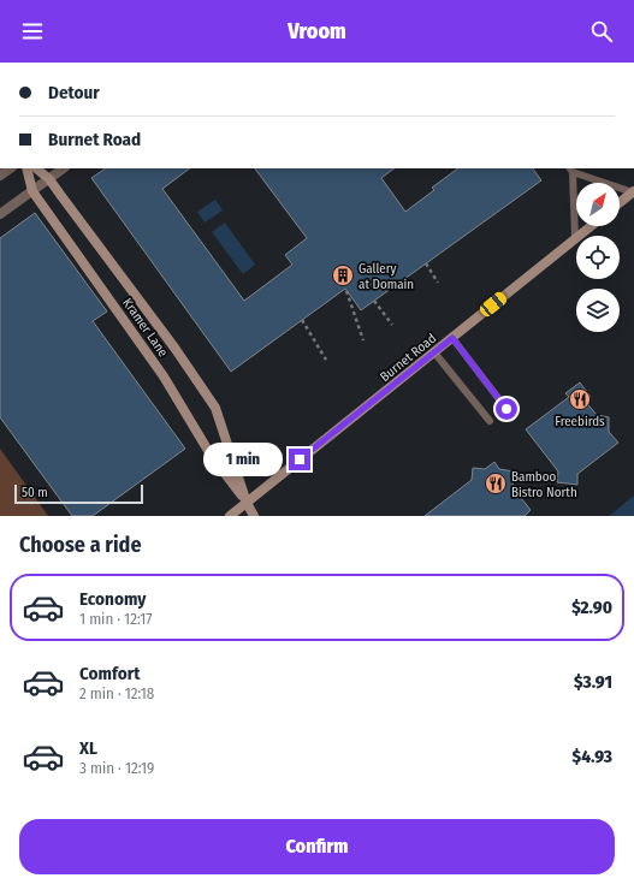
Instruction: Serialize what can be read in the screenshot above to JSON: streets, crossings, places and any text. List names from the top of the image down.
{
  "streets": {
    "street": ["Kramer Lane", "Burnet Road"]
  },
  "crossings": [
    ["Kramer Lane", "Burnet Road"]
  ],
  "places": {
    "building": ["Gallery at Domain"],
    "restaurant": ["Freebirds", "Bamboo Bistro North"]
  },
  "scale_bar": "50 m",
  "north": "top right",
  "page": {
    "header": "Vroom",
    "banner": ["Detour", "Burnet Road"],
    "bubble": "1 min",
    "scale": "50 m",
    "heading": "Choose a ride",
    "list": [
      {
        "name": "Economy",
        "note": "1 min · 12:17",
        "value": "$2.90"
      },
      {
        "name": "Comfort",
        "note": "2 min · 12:18",
        "value": "$3.91"
      },
      {
        "name": "XL",
        "note": "3 min · 12:19",
        "value": "$4.93"
      }
    ],
    "buttons": "Confirm"
  }
}
